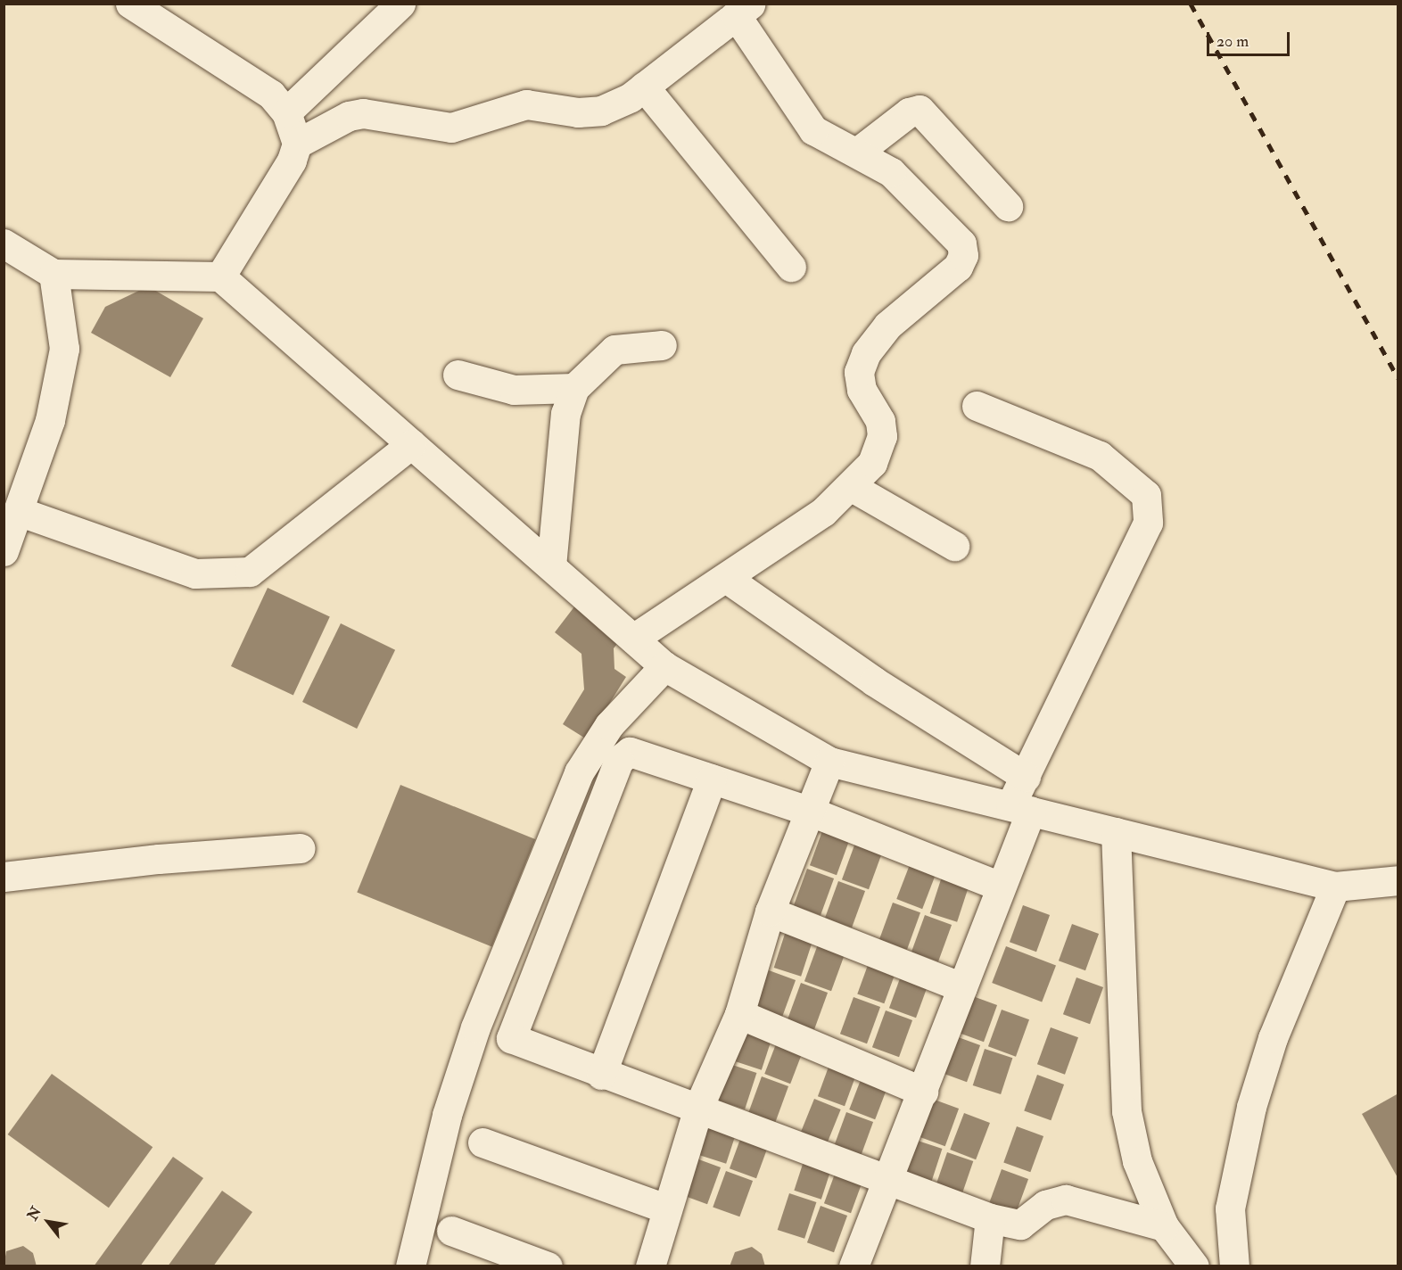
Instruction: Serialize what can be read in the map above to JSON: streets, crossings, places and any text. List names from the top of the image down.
{
  "scale_bar": "20 m",
  "north": "top left"
}
